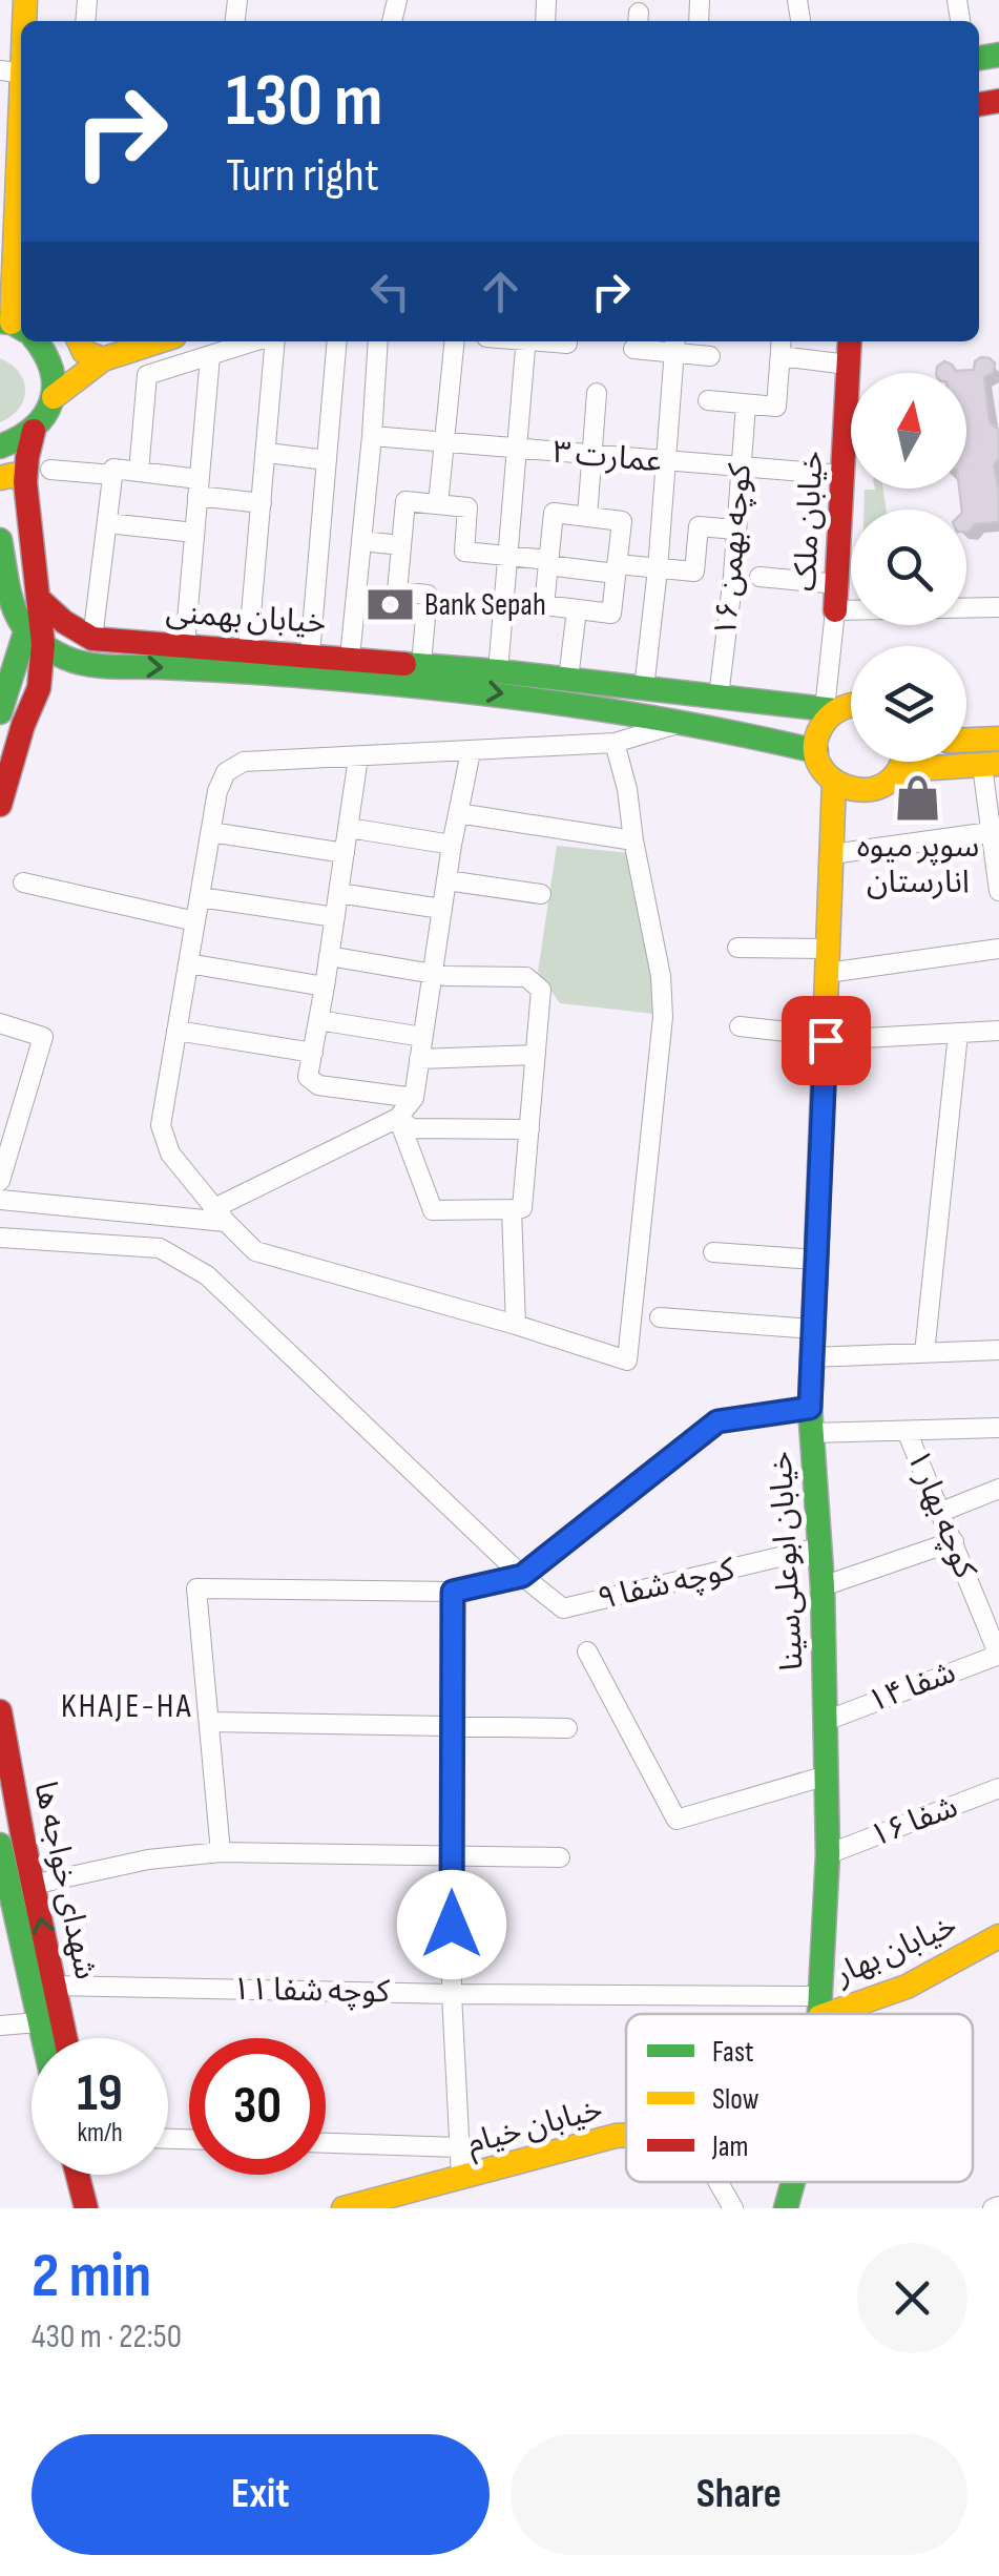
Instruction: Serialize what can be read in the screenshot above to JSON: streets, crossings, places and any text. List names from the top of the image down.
{
  "streets": {
    "street": [
      "عمارت ۳",
      "خیابان ملک",
      "کوچه بهمن ۱۶",
      "خیابان بهمنی",
      "کوچه بهار ۱",
      "خیابان ابوعلی‌سینا",
      "کوچه شفا ۹",
      "شفا ۱۴",
      "شفا ۱۶",
      "شهدای خواجه ها",
      "خیابان بهار",
      "کوچه شفا ۱۱",
      "خیابان خیام"
    ]
  },
  "crossings": [
    ["عمارت ۳", "خیابان ملک"],
    ["عمارت ۳", "کوچه بهمن ۱۶"],
    ["خیابان ملک", "خیابان بهمنی"],
    ["کوچه بهمن ۱۶", "خیابان بهمنی"],
    ["کوچه بهار ۱", "شفا ۱۴"],
    ["خیابان ابوعلی‌سینا", "کوچه شفا ۹"],
    ["خیابان ابوعلی‌سینا", "شفا ۱۴"],
    ["خیابان ابوعلی‌سینا", "شفا ۱۶"],
    ["خیابان ابوعلی‌سینا", "خیابان بهار"],
    ["خیابان ابوعلی‌سینا", "کوچه شفا ۱۱"],
    ["شهدای خواجه ها", "کوچه شفا ۱۱"],
    ["خیابان بهار", "کوچه شفا ۱۱"]
  ],
  "districts": ["KHAJE-HA"],
  "places": {
    "bank": ["Bank Sepah"],
    "shop": ["سوپر میوه انارستان"]
  },
  "legend": ["Fast", "Slow", "Jam"],
  "north": "top",
  "page": {
    "turn": ["130 m", "Turn right"],
    "speed": "19 km/h",
    "limit": "30",
    "heading": ["2 min", "430 m · 22:50"],
    "buttons": ["Exit", "Share"]
  }
}
